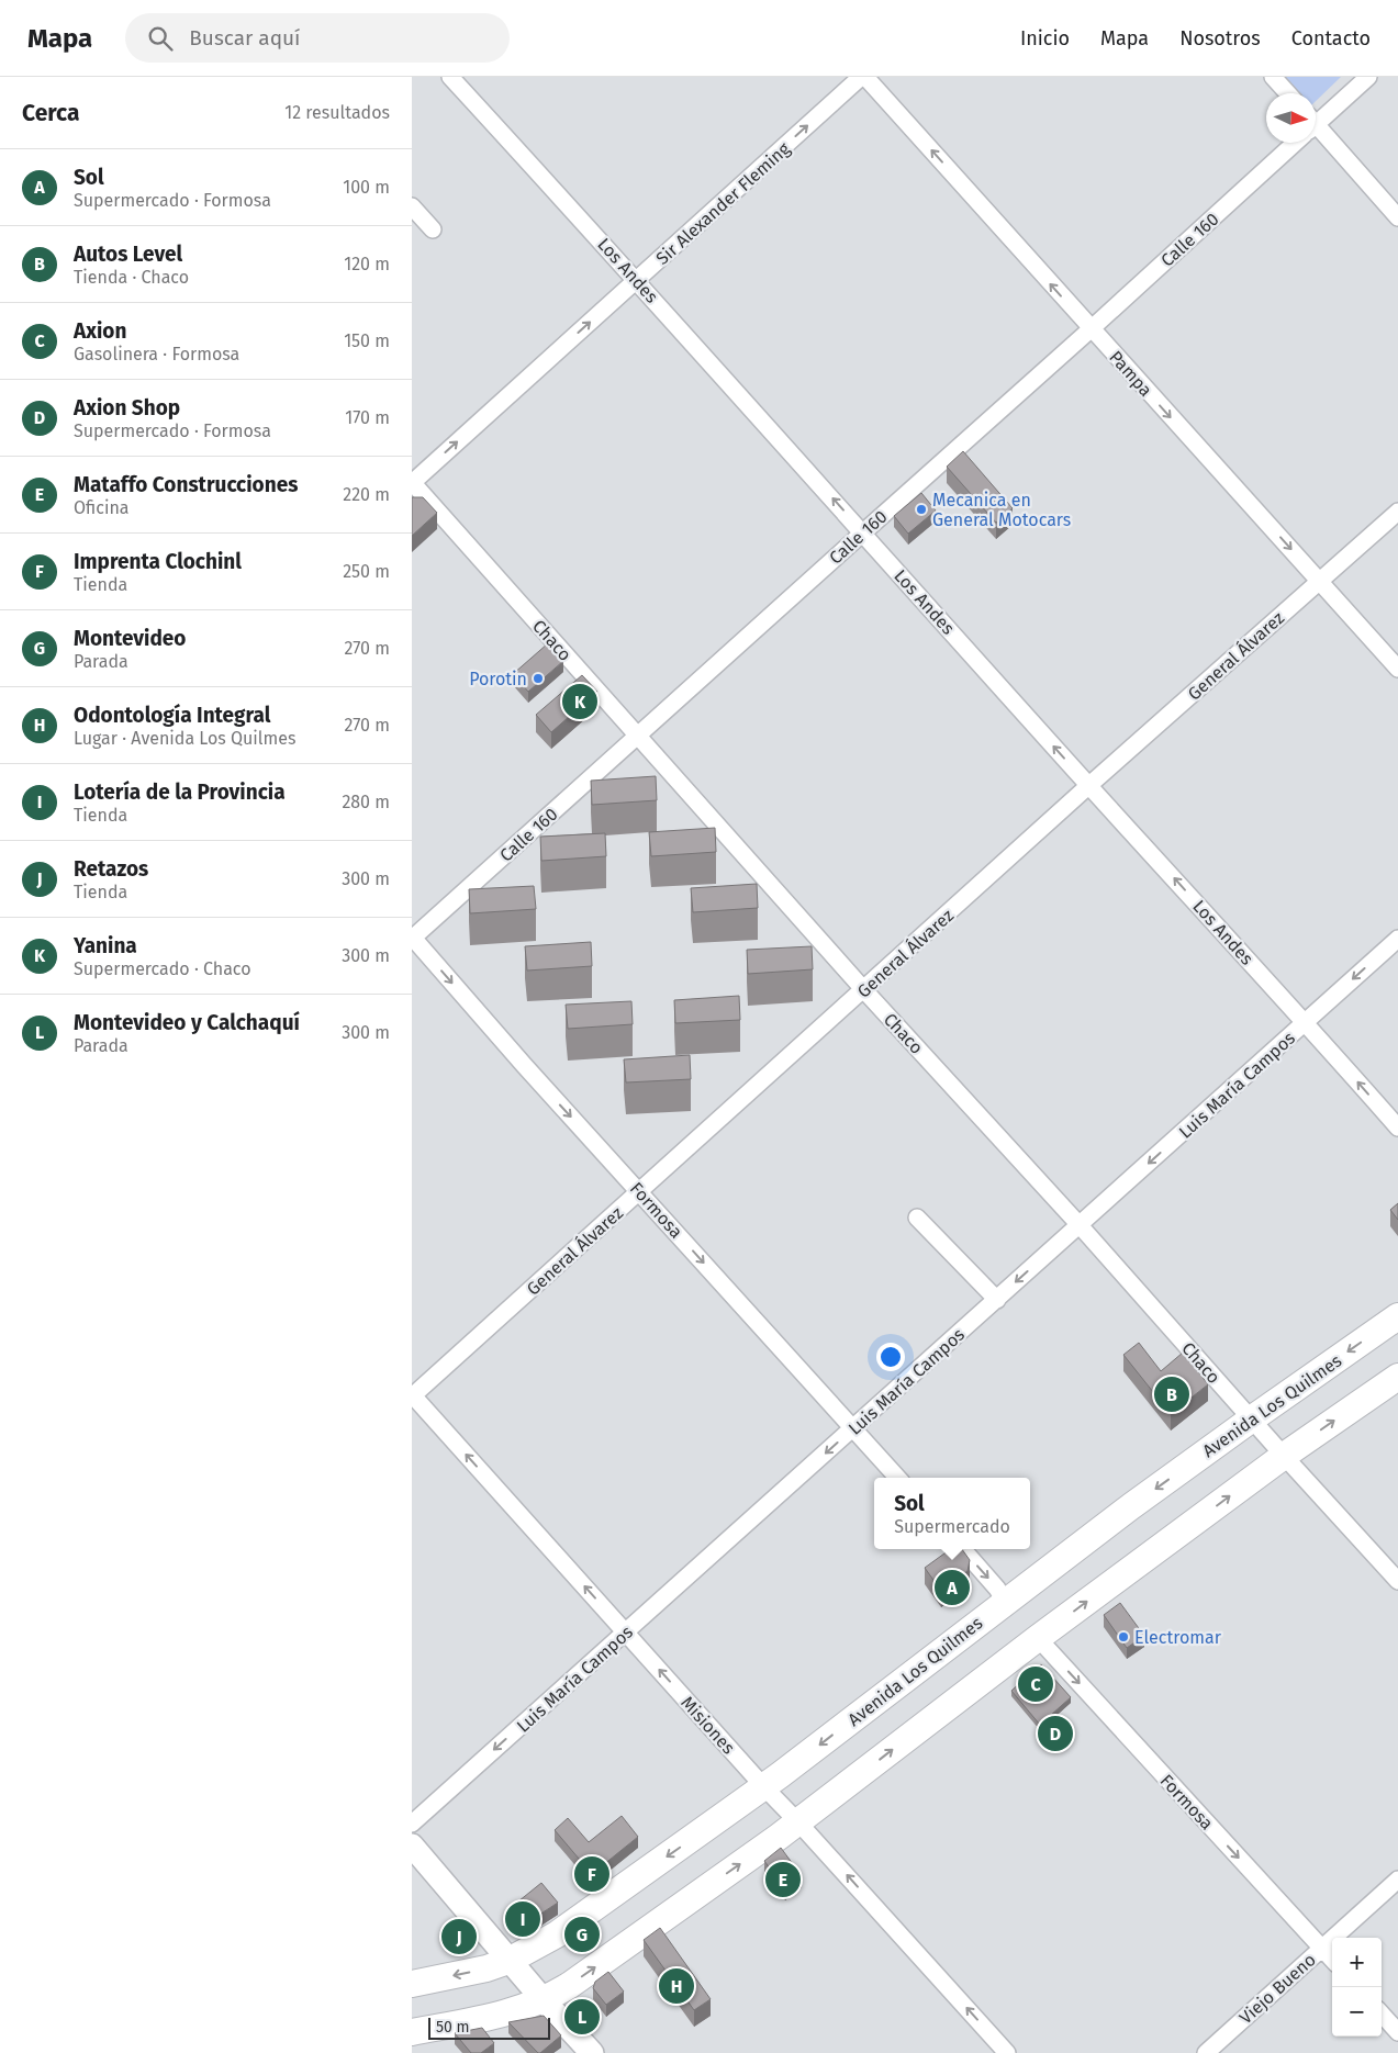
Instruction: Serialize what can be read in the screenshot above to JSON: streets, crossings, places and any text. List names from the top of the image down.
{
  "streets": {
    "main road": ["Avenida Los Quilmes"],
    "street": [
      "Sir Alexander Fleming",
      "Calle 160",
      "Los Andes",
      "Pampa",
      "Chaco",
      "General Álvarez",
      "Luis María Campos",
      "Formosa",
      "Misiones",
      "Viejo Bueno"
    ]
  },
  "crossings": [
    ["Sir Alexander Fleming", "Los Andes"],
    ["Sir Alexander Fleming", "Chaco"],
    ["Calle 160", "Los Andes"],
    ["Calle 160", "Pampa"],
    ["Calle 160", "Chaco"],
    ["Calle 160", "Formosa"],
    ["Los Andes", "General Álvarez"],
    ["Los Andes", "Luis María Campos"],
    ["Pampa", "General Álvarez"],
    ["Chaco", "General Álvarez"],
    ["Chaco", "Luis María Campos"],
    ["Chaco", "Avenida Los Quilmes"],
    ["General Álvarez", "Formosa"],
    ["General Álvarez", "Misiones"],
    ["Luis María Campos", "Formosa"],
    ["Luis María Campos", "Misiones"],
    ["Formosa", "Viejo Bueno"],
    ["Avenida Los Quilmes", "Misiones"]
  ],
  "one_way": [
    "Sir Alexander Fleming",
    "Los Andes",
    "Luis María Campos",
    "Formosa",
    "Misiones"
  ],
  "places": ["Mecanica en General Motocars", "Porotin", "Electromar"],
  "scale_bar": "50 m",
  "north": "right",
  "page": {
    "header": "Mapa",
    "search": "Buscar aquí",
    "nav": [
      "Inicio",
      "Mapa",
      "Nosotros",
      "Contacto"
    ],
    "heading": ["Cerca", "12 resultados"],
    "list": [
      {
        "mark": "A",
        "name": "Sol",
        "note": "Supermercado · Formosa",
        "value": "100 m"
      },
      {
        "mark": "B",
        "name": "Autos Level",
        "note": "Tienda · Chaco",
        "value": "120 m"
      },
      {
        "mark": "C",
        "name": "Axion",
        "note": "Gasolinera · Formosa",
        "value": "150 m"
      },
      {
        "mark": "D",
        "name": "Axion Shop",
        "note": "Supermercado · Formosa",
        "value": "170 m"
      },
      {
        "mark": "E",
        "name": "Mataffo Construcciones",
        "note": "Oficina",
        "value": "220 m"
      },
      {
        "mark": "F",
        "name": "Imprenta Clochinl",
        "note": "Tienda",
        "value": "250 m"
      },
      {
        "mark": "G",
        "name": "Montevideo",
        "note": "Parada",
        "value": "270 m"
      },
      {
        "mark": "H",
        "name": "Odontología Integral",
        "note": "Lugar · Avenida Los Quilmes",
        "value": "270 m"
      },
      {
        "mark": "I",
        "name": "Lotería de la Provincia",
        "note": "Tienda",
        "value": "280 m"
      },
      {
        "mark": "J",
        "name": "Retazos",
        "note": "Tienda",
        "value": "300 m"
      },
      {
        "mark": "K",
        "name": "Yanina",
        "note": "Supermercado · Chaco",
        "value": "300 m"
      },
      {
        "mark": "L",
        "name": "Montevideo y Calchaquí",
        "note": "Parada",
        "value": "300 m"
      }
    ],
    "pins": [
      "K",
      "B",
      "A",
      "C",
      "D",
      "F",
      "E",
      "I",
      "G",
      "J",
      "H",
      "L"
    ],
    "popup": ["Sol", "Supermercado"],
    "map_buttons": ["+", "−"],
    "scale": "50 m"
  }
}
